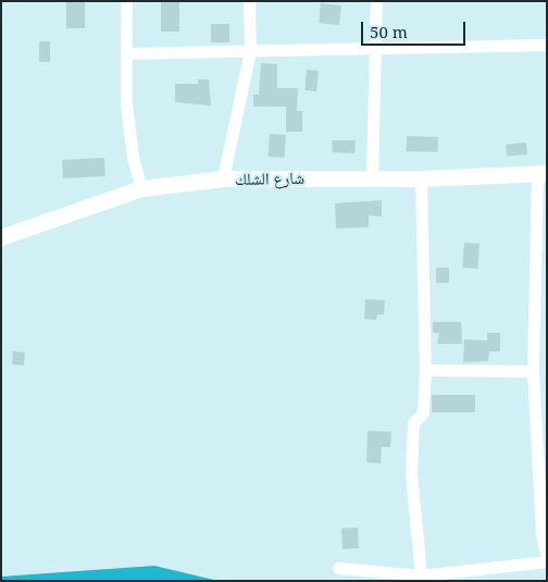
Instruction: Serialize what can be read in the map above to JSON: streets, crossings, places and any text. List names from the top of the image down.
{
  "streets": {
    "street": ["شارع الشلك"]
  },
  "scale_bar": "50 m"
}
